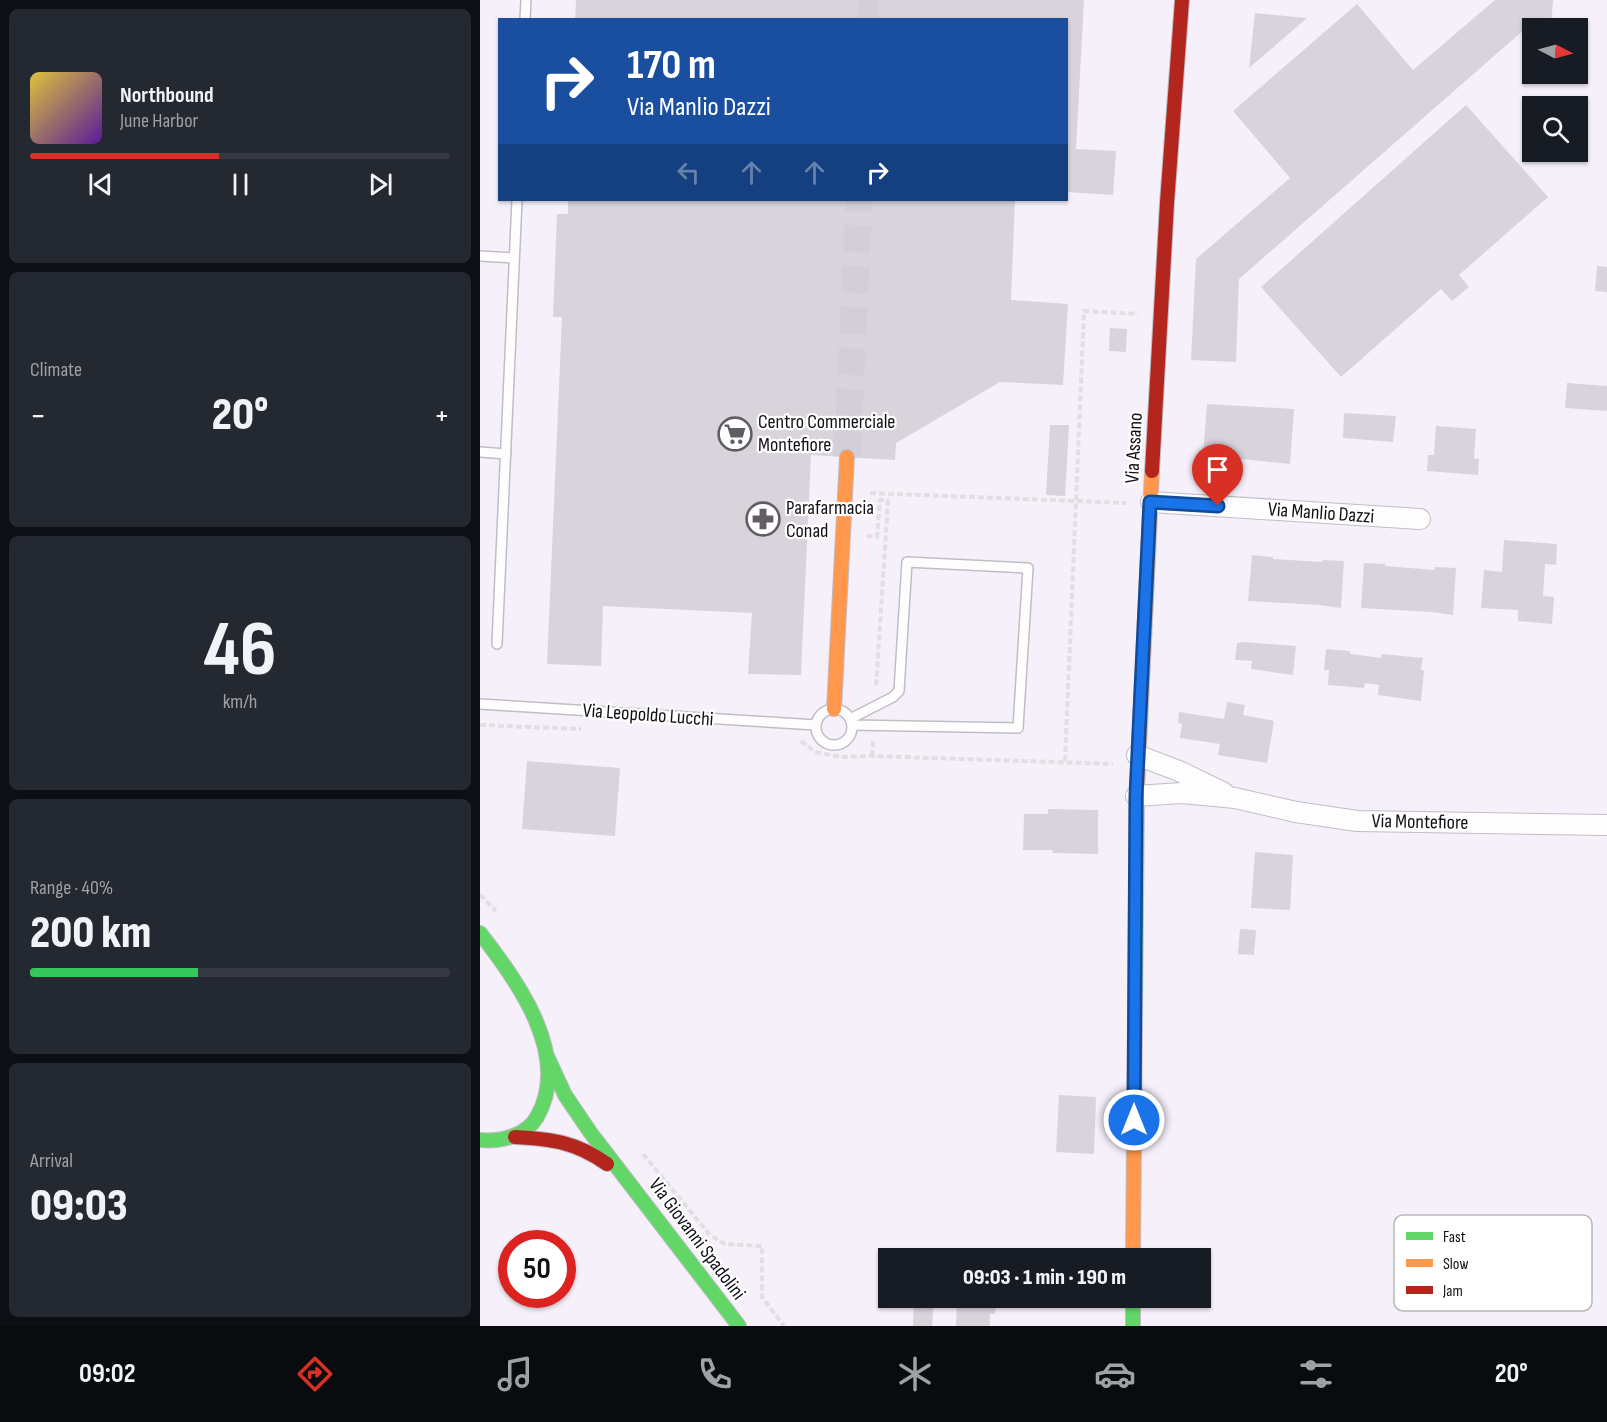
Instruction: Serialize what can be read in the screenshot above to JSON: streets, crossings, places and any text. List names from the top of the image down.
{
  "streets": {
    "main road": ["Via Assano", "Via Giovanni Spadolini"],
    "street": ["Via Manlio Dazzi", "Via Montefiore"],
    "lane": ["Via Leopoldo Lucchi"]
  },
  "crossings": [
    ["Via Assano", "Via Manlio Dazzi"],
    ["Via Assano", "Via Montefiore"]
  ],
  "places": {
    "supermarket": ["Centro Commerciale Montefiore"],
    "pharmacy": ["Parafarmacia Conad"]
  },
  "legend": ["Fast", "Slow", "Jam"],
  "north": "right",
  "page": {
    "turn": ["170 m", "Via Manlio Dazzi"],
    "song": ["Northbound", "June Harbor"],
    "tile": [
      "Climate",
      ["46", "km/h"],
      ["Range · 40%", "200 km"],
      ["Arrival", "09:03"]
    ],
    "heat": ["−", "20°", "+"],
    "limit": "50",
    "trip": "09:03 · 1 min · 190 m",
    "tabs": ["09:02", "20°"]
  }
}
